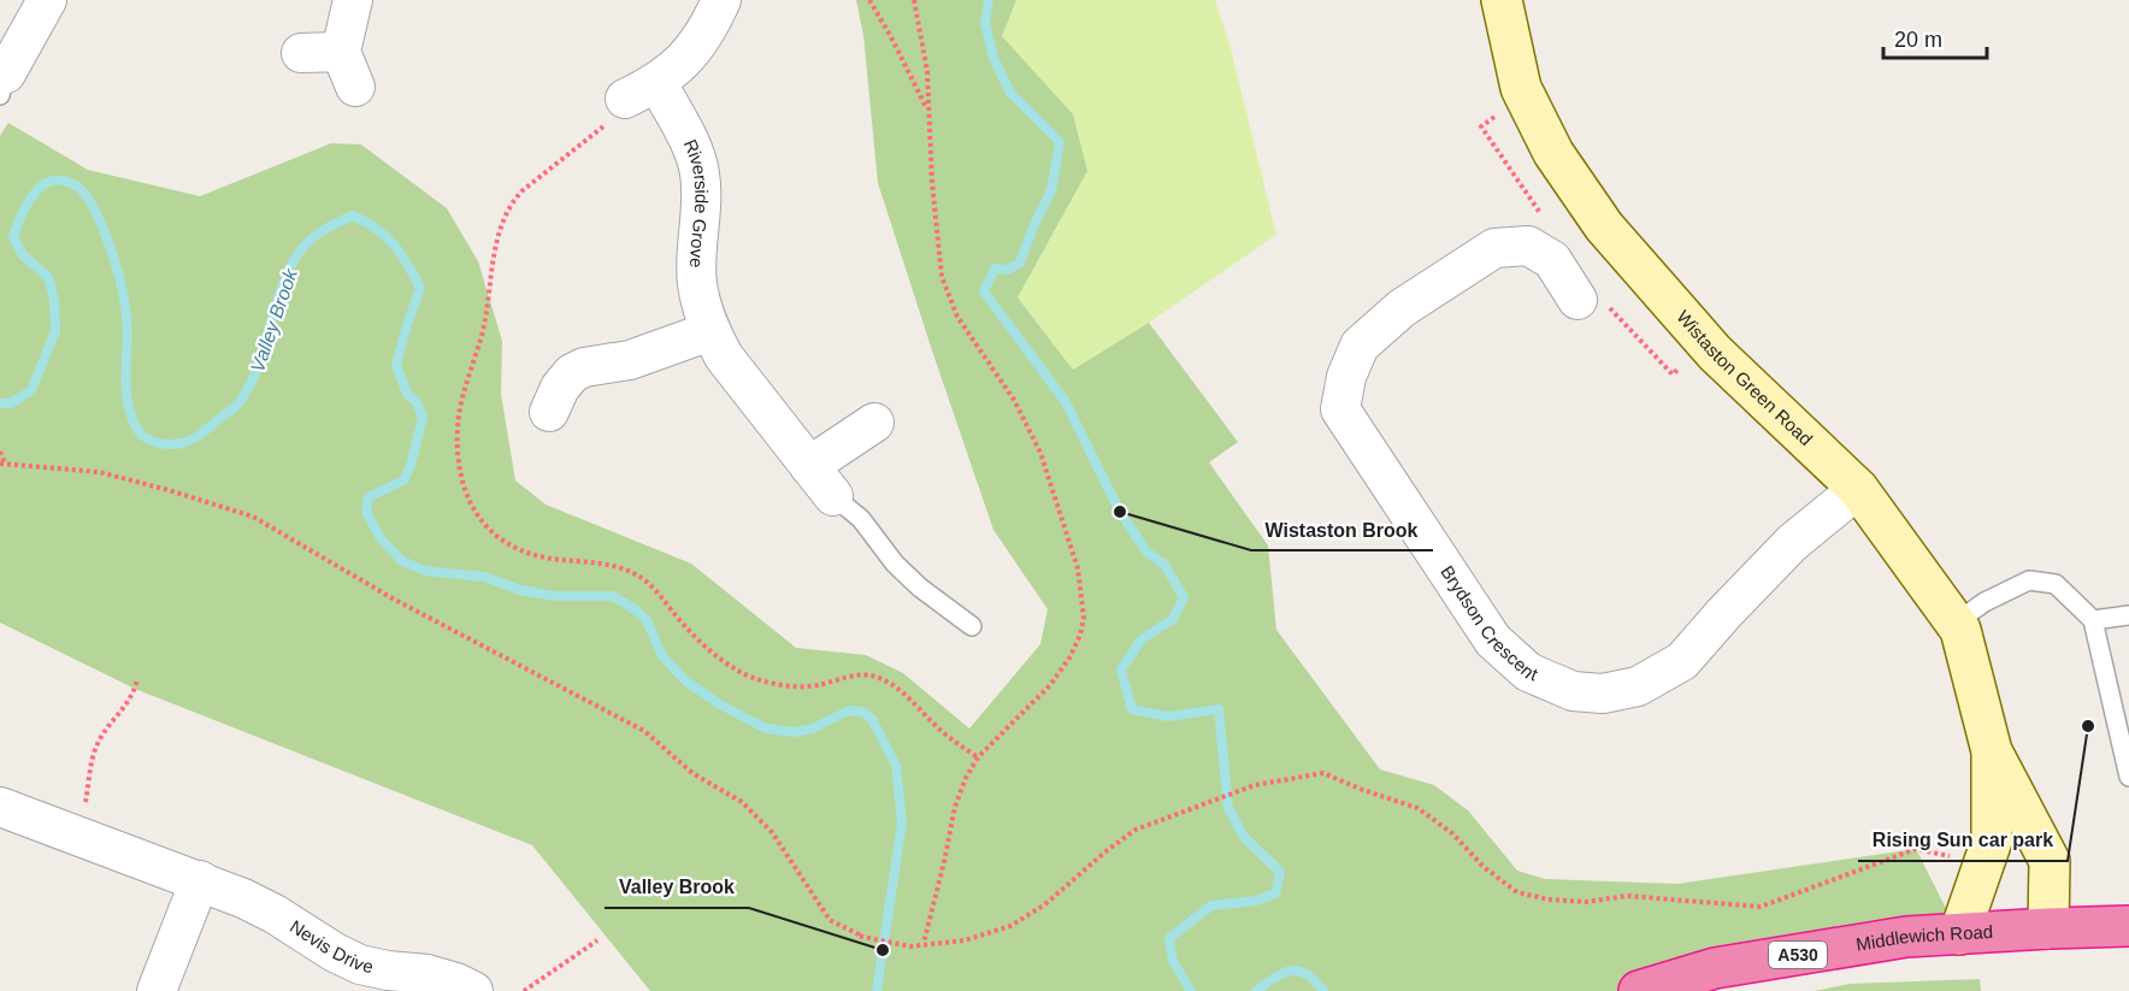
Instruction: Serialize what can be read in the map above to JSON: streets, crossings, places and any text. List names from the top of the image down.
{
  "streets": {
    "highway": ["Middlewich Road", "A530"],
    "street": [
      "Riverside Grove",
      "Wistaston Green Road",
      "Brydson Crescent",
      "Nevis Drive"
    ]
  },
  "crossings": [
    ["Wistaston Green Road", "Brydson Crescent"],
    ["Wistaston Green Road", "Middlewich Road"]
  ],
  "water": ["Valley Brook"],
  "places": ["Wistaston Brook", "Rising Sun car park", "Valley Brook"],
  "scale_bar": "20 m"
}
